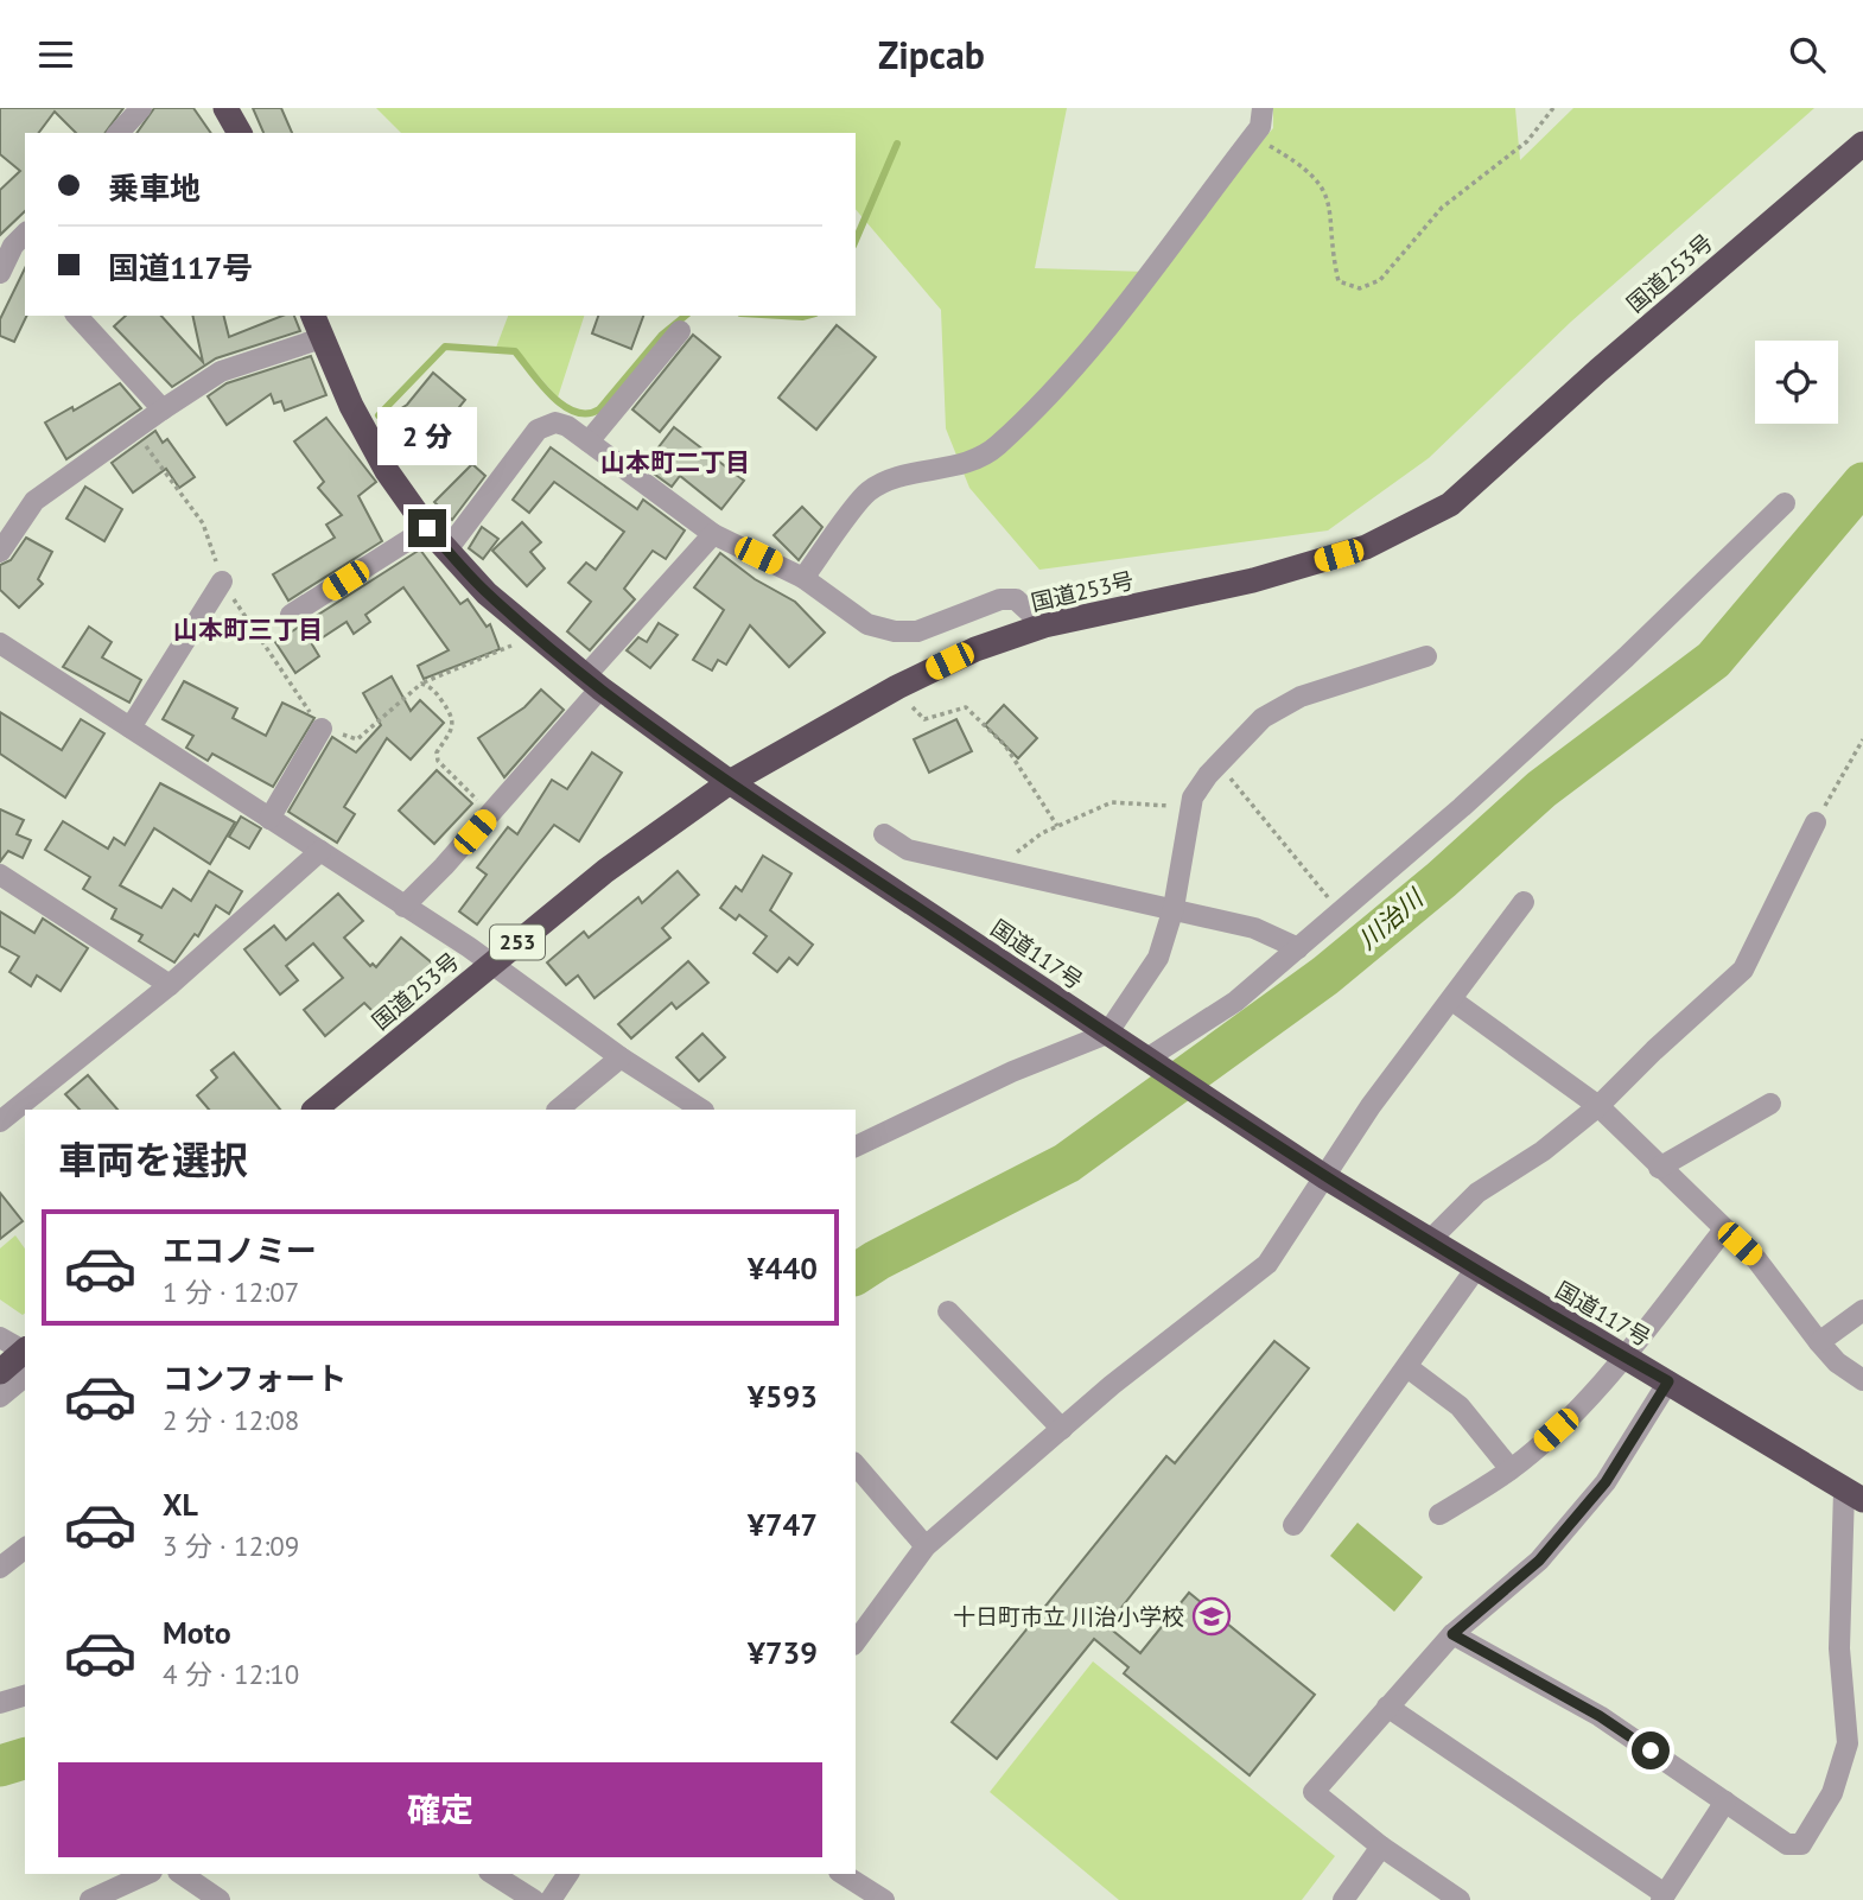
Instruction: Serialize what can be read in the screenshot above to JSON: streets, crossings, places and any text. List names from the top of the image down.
{
  "streets": {
    "highway": ["国道253号", "253", "国道117号"]
  },
  "crossings": [
    ["国道253号", "国道117号"]
  ],
  "districts": ["山本町二丁目", "山本町三丁目"],
  "water": ["川治川"],
  "places": {
    "school or university": ["十日町市立 川治小学校"]
  },
  "page": {
    "header": "Zipcab",
    "banner": ["乗車地", "国道117号"],
    "bubble": "2 分",
    "heading": "車両を選択",
    "list": [
      {
        "name": "エコノミー",
        "note": "1 分 · 12:07",
        "value": "¥440"
      },
      {
        "name": "コンフォート",
        "note": "2 分 · 12:08",
        "value": "¥593"
      },
      {
        "name": "XL",
        "note": "3 分 · 12:09",
        "value": "¥747"
      },
      {
        "name": "Moto",
        "note": "4 分 · 12:10",
        "value": "¥739"
      }
    ],
    "buttons": "確定"
  }
}
